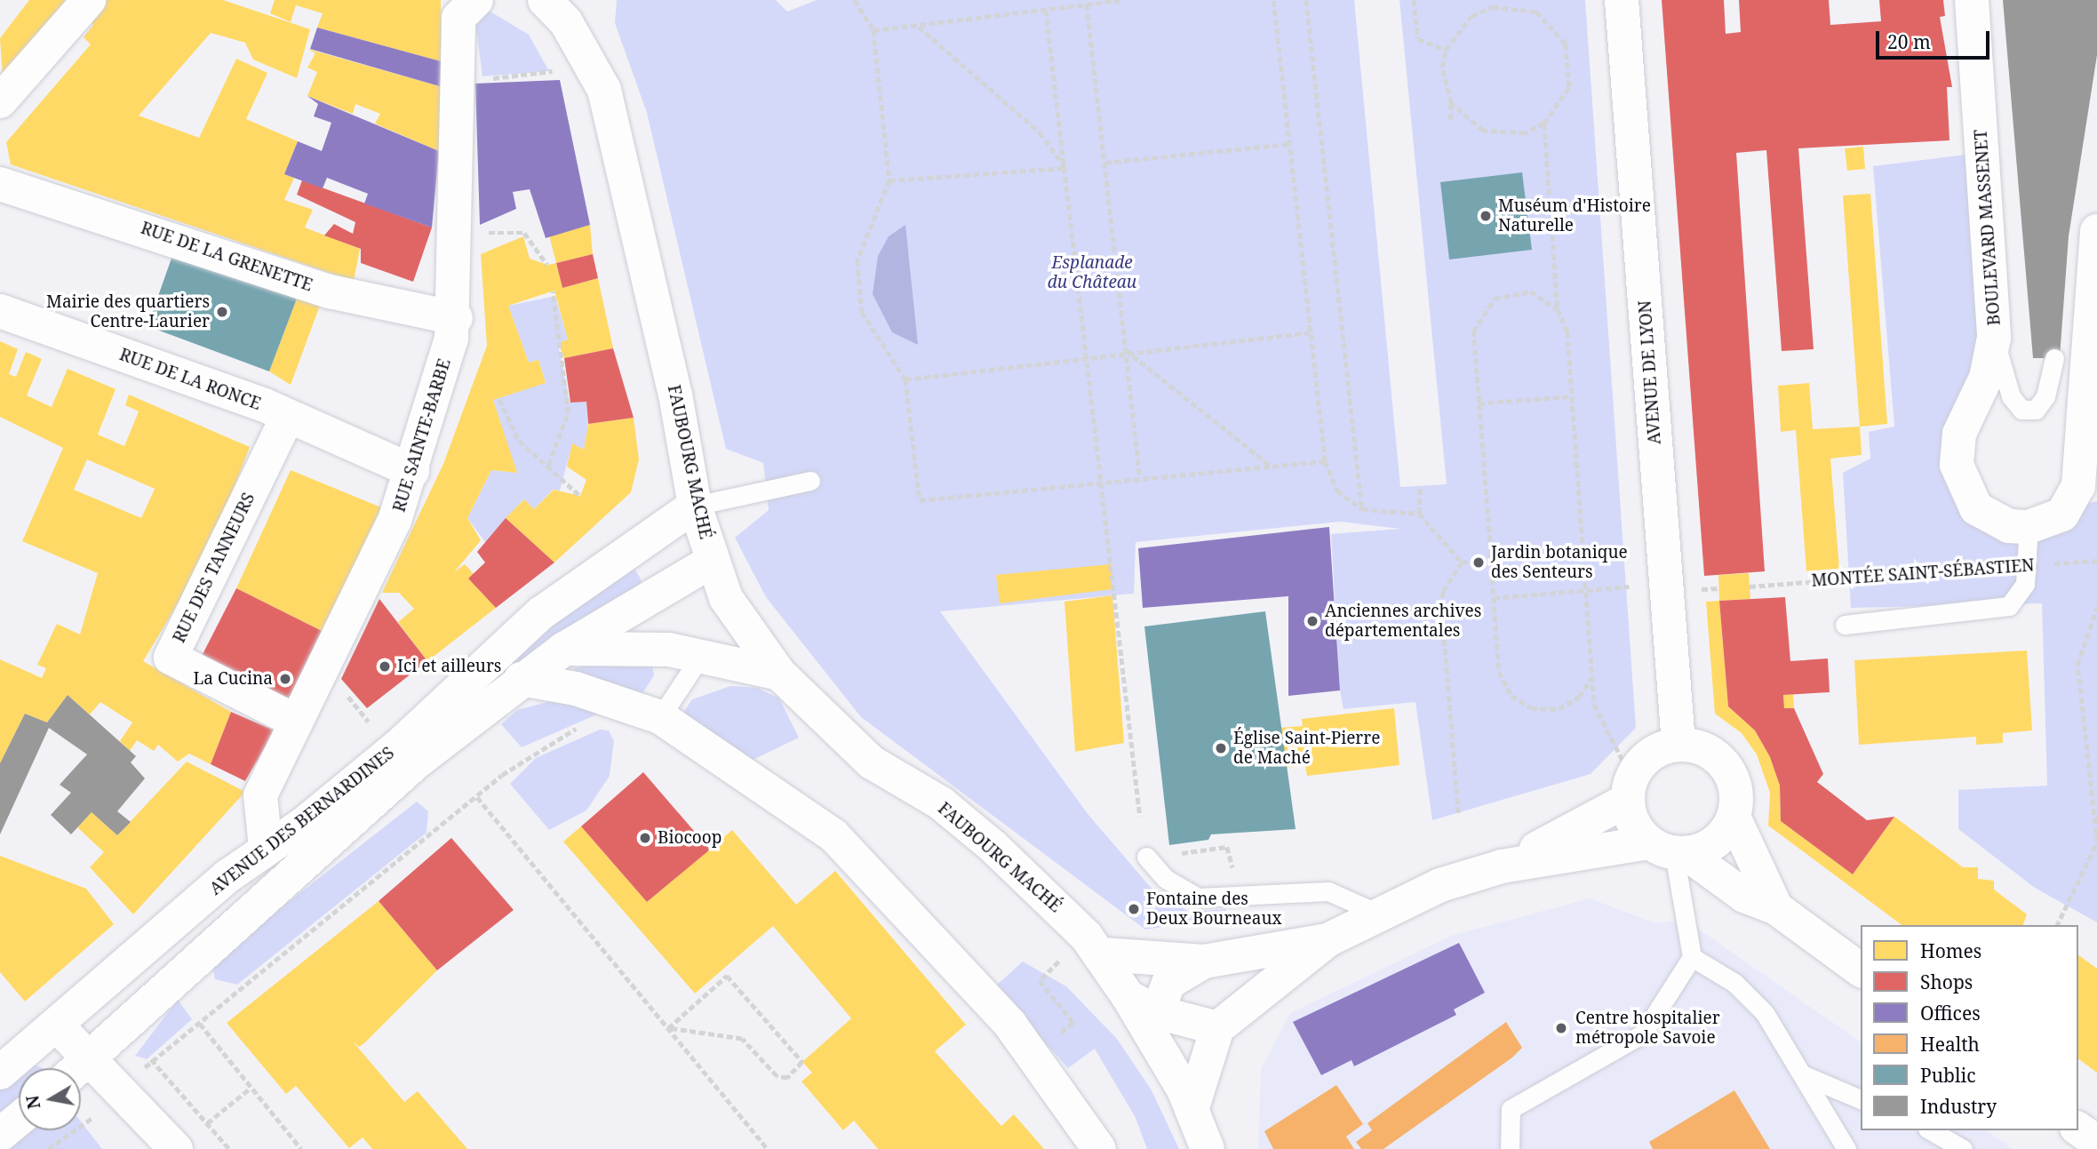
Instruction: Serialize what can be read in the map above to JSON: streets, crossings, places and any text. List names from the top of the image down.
{
  "streets": {
    "street": [
      "BOULEVARD MASSENET",
      "RUE DE LA GRENETTE",
      "AVENUE DE LYON",
      "RUE DE LA RONCE",
      "RUE SAINTE-BARBE",
      "FAUBOURG MACHÉ",
      "RUE DES TANNEURS",
      "AVENUE DES BERNARDINES"
    ],
    "path": ["MONTÉE SAINT-SÉBASTIEN"]
  },
  "crossings": [
    ["RUE DE LA GRENETTE", "RUE SAINTE-BARBE"],
    ["RUE DE LA RONCE", "RUE SAINTE-BARBE"],
    ["RUE DE LA RONCE", "RUE DES TANNEURS"],
    ["RUE SAINTE-BARBE", "RUE DES TANNEURS"],
    ["RUE SAINTE-BARBE", "AVENUE DES BERNARDINES"],
    ["FAUBOURG MACHÉ", "AVENUE DES BERNARDINES"]
  ],
  "parks": ["Esplanade du Château"],
  "places": [
    "Muséum d'Histoire Naturelle",
    "Mairie des quartiers Centre-Laurier",
    "Jardin botanique des Senteurs",
    "Anciennes archives départementales",
    "Ici et ailleurs",
    "La Cucina",
    "Église Saint-Pierre de Maché",
    "Biocoop",
    "Fontaine des Deux Bourneaux",
    "Centre hospitalier métropole Savoie"
  ],
  "legend": [
    "Homes",
    "Shops",
    "Offices",
    "Health",
    "Public",
    "Industry"
  ],
  "scale_bar": "20 m",
  "north": "left"
}
